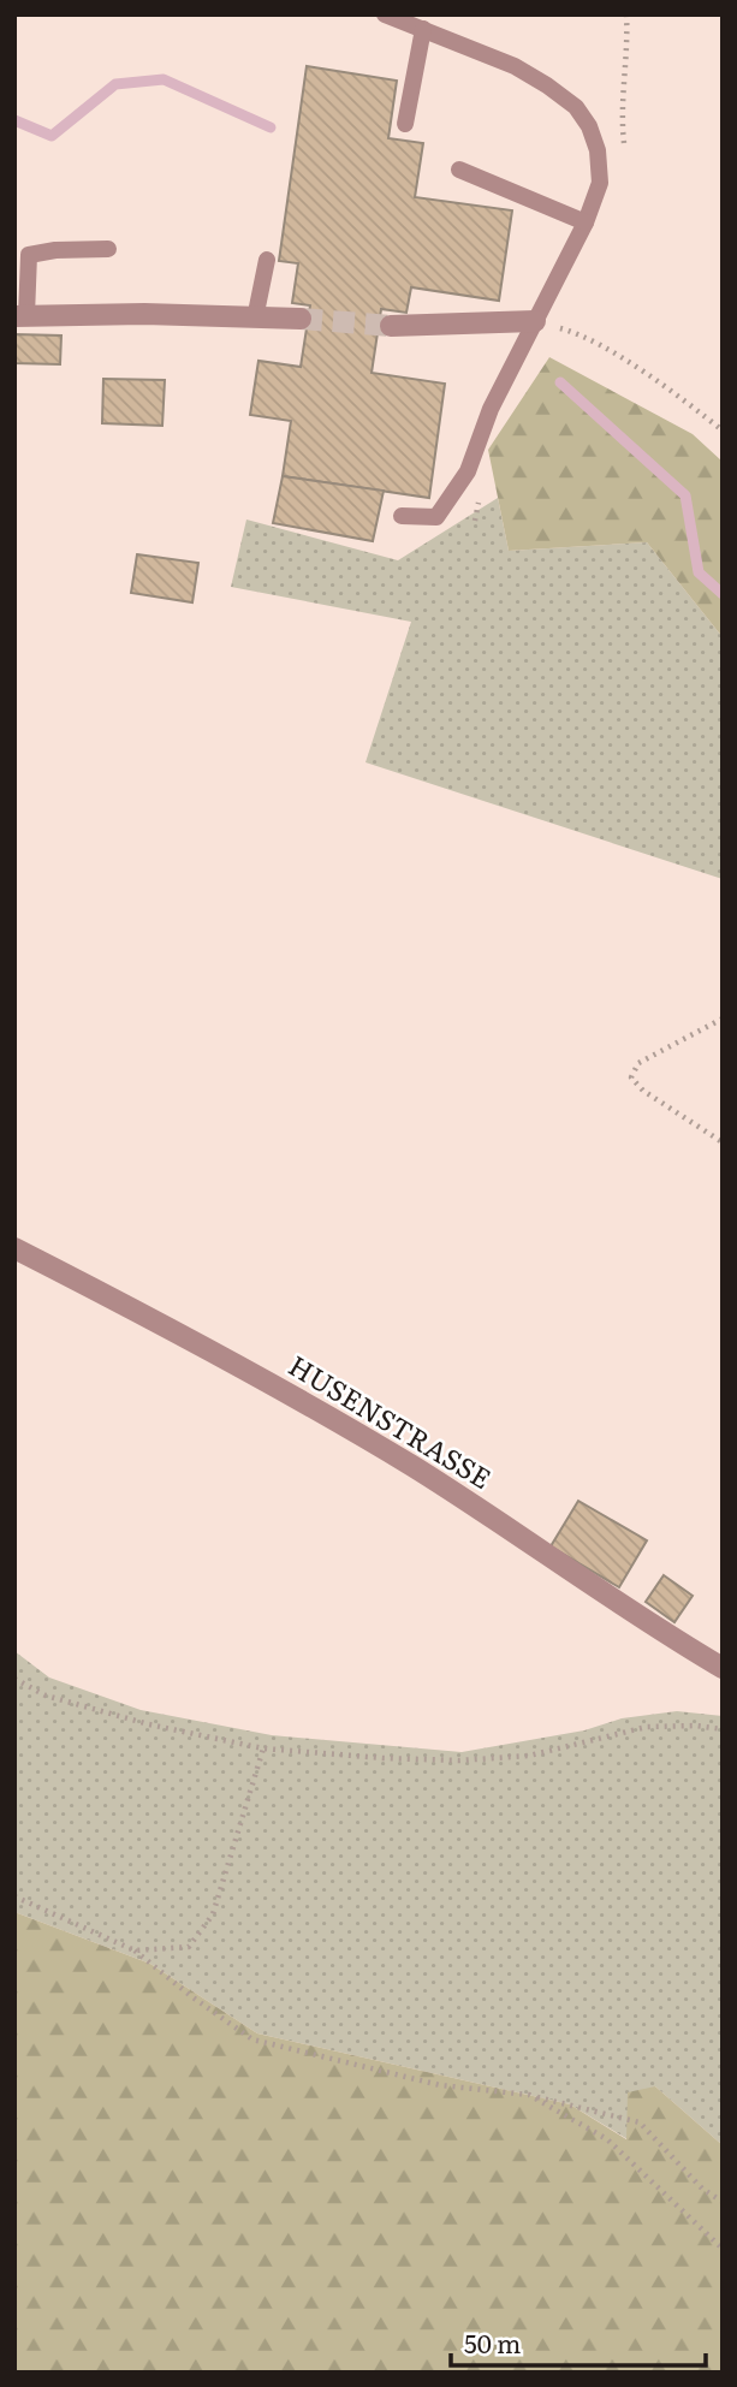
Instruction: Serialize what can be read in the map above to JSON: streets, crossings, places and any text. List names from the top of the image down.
{
  "streets": {
    "street": ["HUSENSTRASSE"]
  },
  "scale_bar": "50 m"
}
